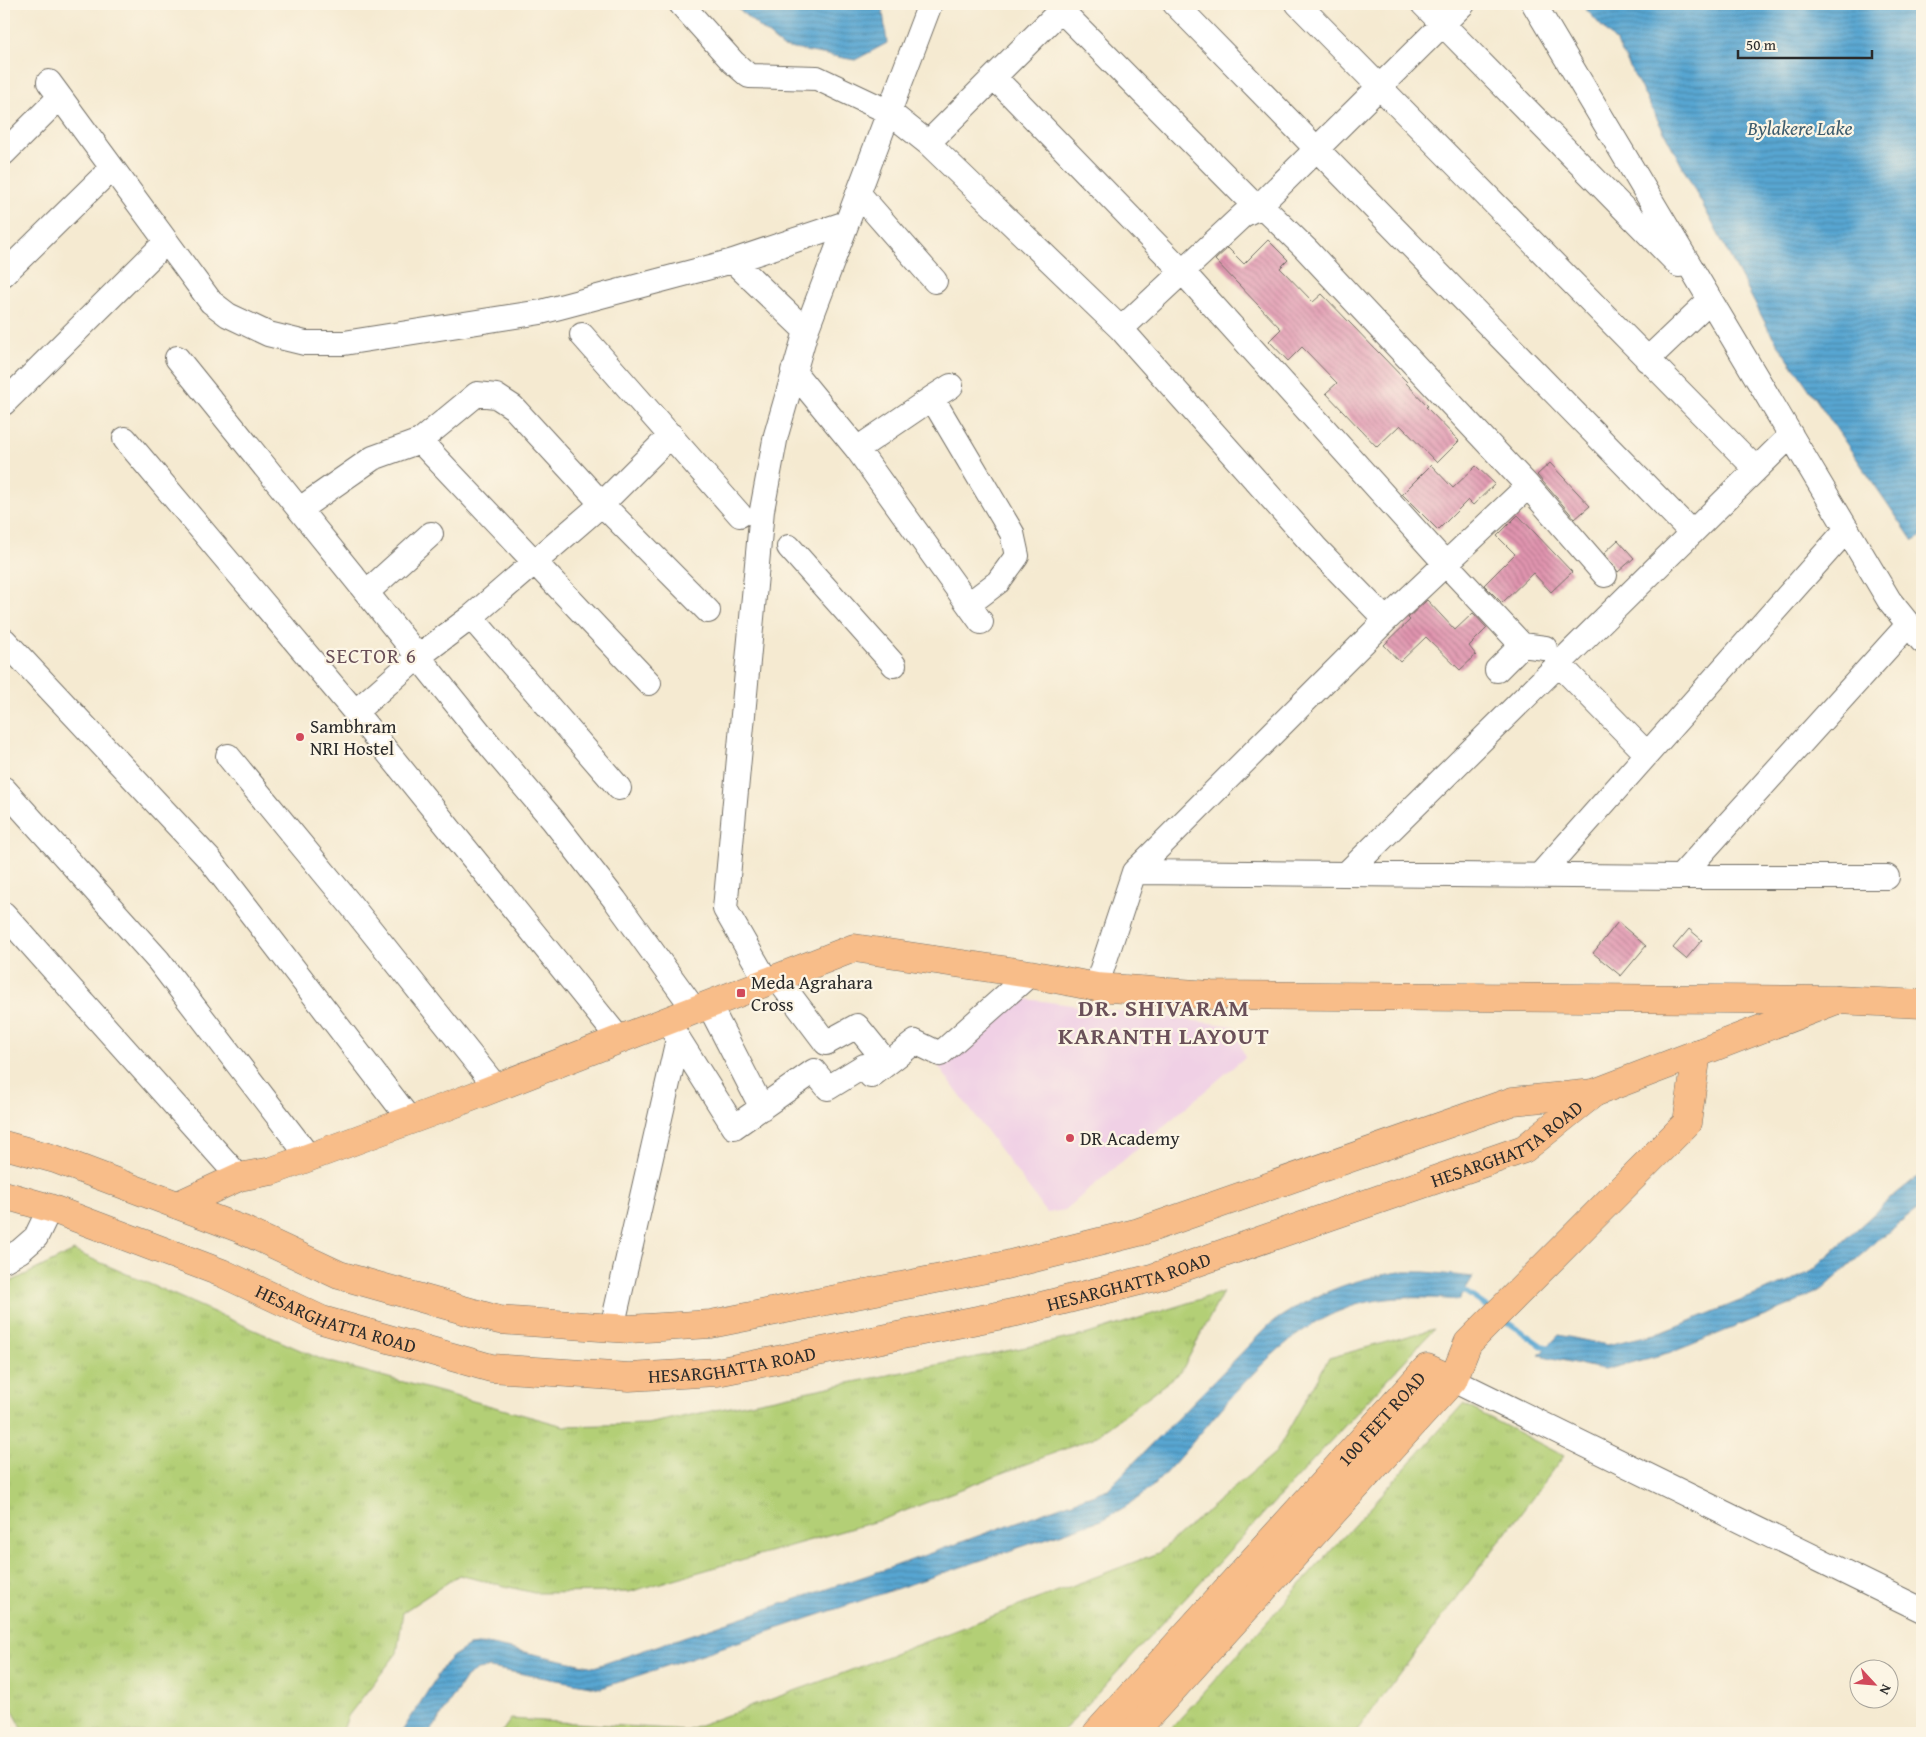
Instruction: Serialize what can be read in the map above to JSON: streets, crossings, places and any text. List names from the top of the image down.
{
  "streets": {
    "main road": ["HESARGHATTA ROAD", "100 FEET ROAD"]
  },
  "districts": ["SECTOR 6", "DR. SHIVARAM KARANTH LAYOUT"],
  "water": ["Bylakere Lake"],
  "places": {
    "other": ["Sambhram NRI Hostel", "DR Academy"],
    "transit": ["Meda Agrahara Cross"]
  },
  "scale_bar": "50 m",
  "north": "bottom right"
}
